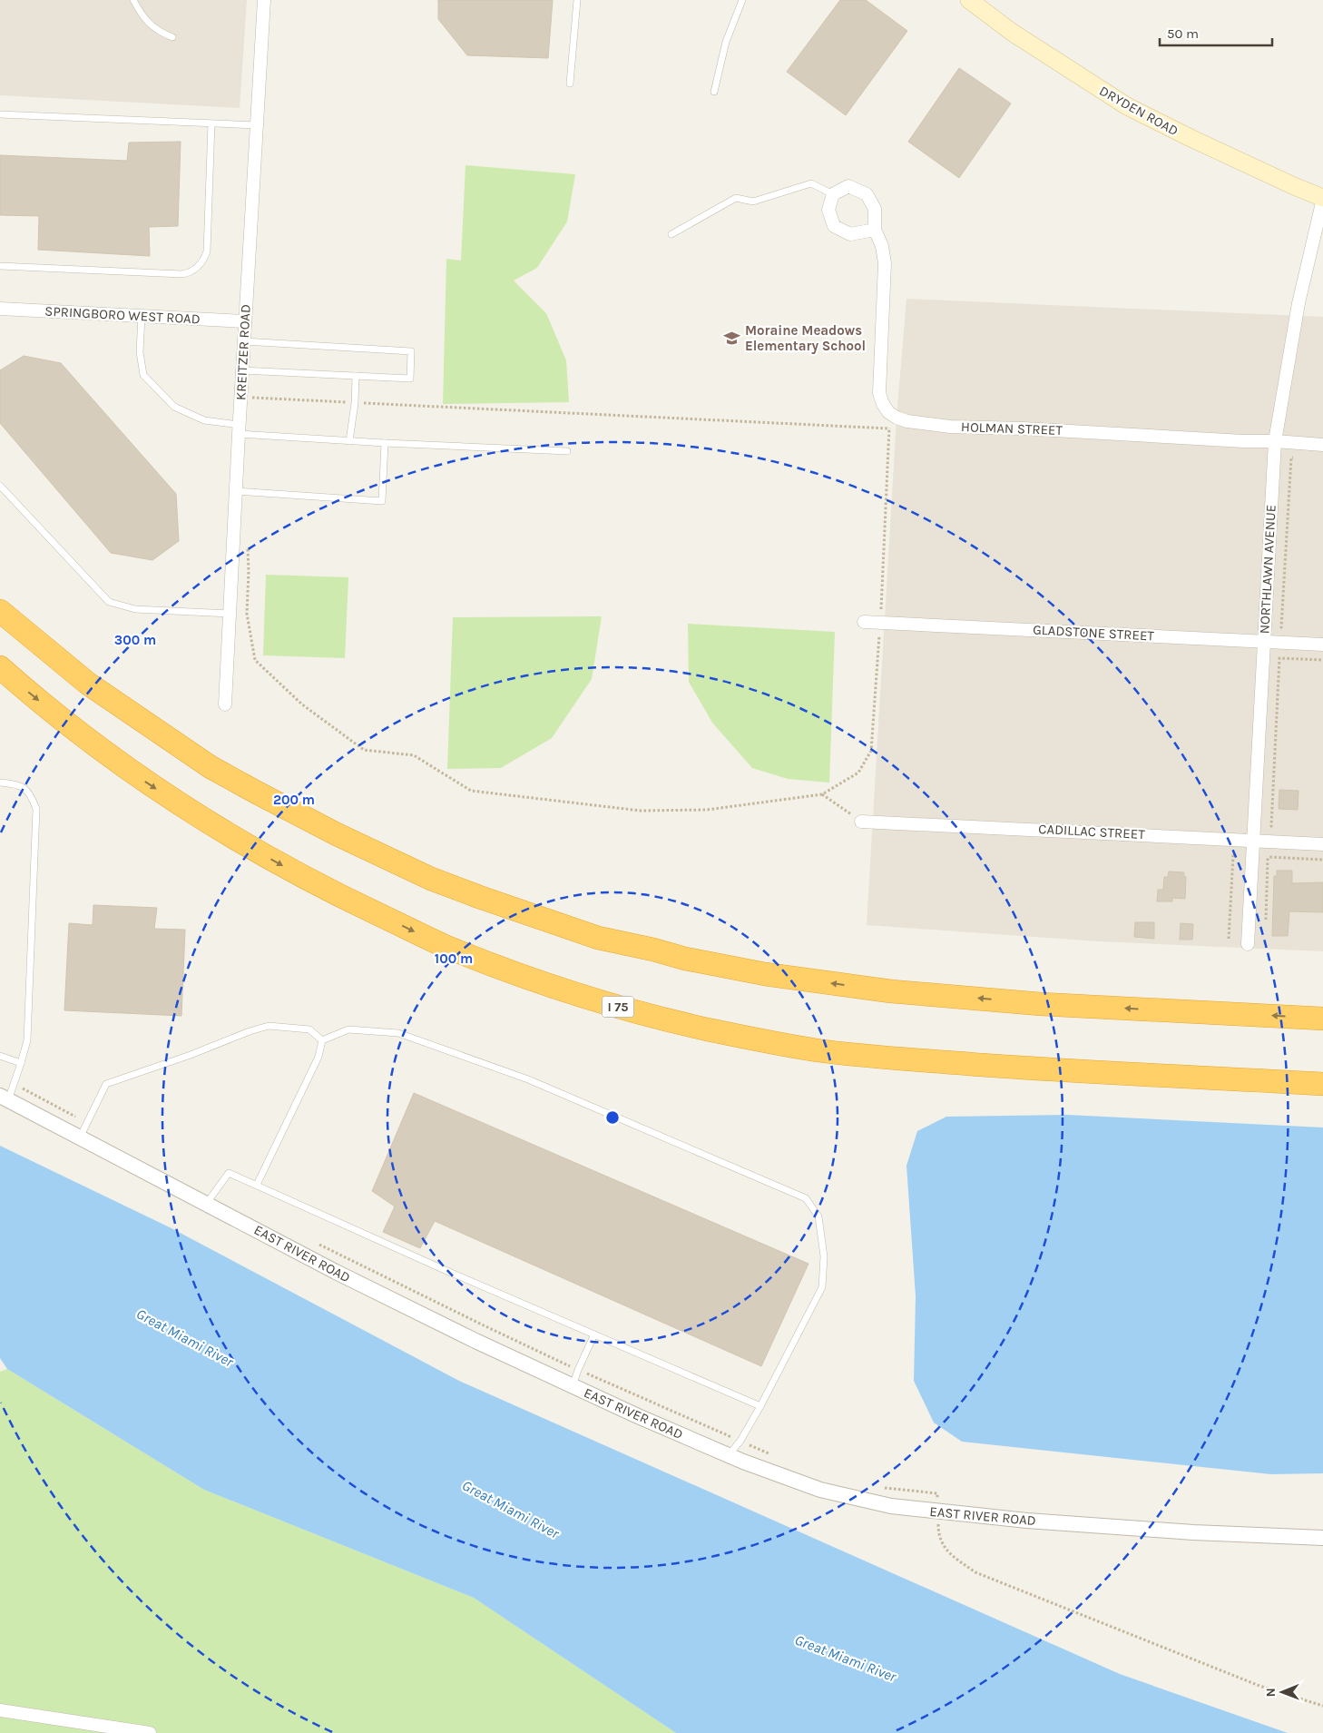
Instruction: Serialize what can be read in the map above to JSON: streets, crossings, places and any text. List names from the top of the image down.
{
  "streets": {
    "highway": ["I 75"],
    "main road": ["DRYDEN ROAD"],
    "street": [
      "SPRINGBORO WEST ROAD",
      "KREITZER ROAD",
      "HOLMAN STREET",
      "NORTHLAWN AVENUE",
      "GLADSTONE STREET",
      "CADILLAC STREET",
      "EAST RIVER ROAD"
    ]
  },
  "crossings": [
    ["DRYDEN ROAD", "NORTHLAWN AVENUE"],
    ["SPRINGBORO WEST ROAD", "KREITZER ROAD"],
    ["HOLMAN STREET", "NORTHLAWN AVENUE"],
    ["NORTHLAWN AVENUE", "GLADSTONE STREET"],
    ["NORTHLAWN AVENUE", "CADILLAC STREET"]
  ],
  "water": ["Great Miami River"],
  "places": {
    "school or university": ["Moraine Meadows Elementary School"]
  },
  "scale_bar": "50 m",
  "north": "left",
  "rings": ["300 m", "200 m", "100 m"]
}
